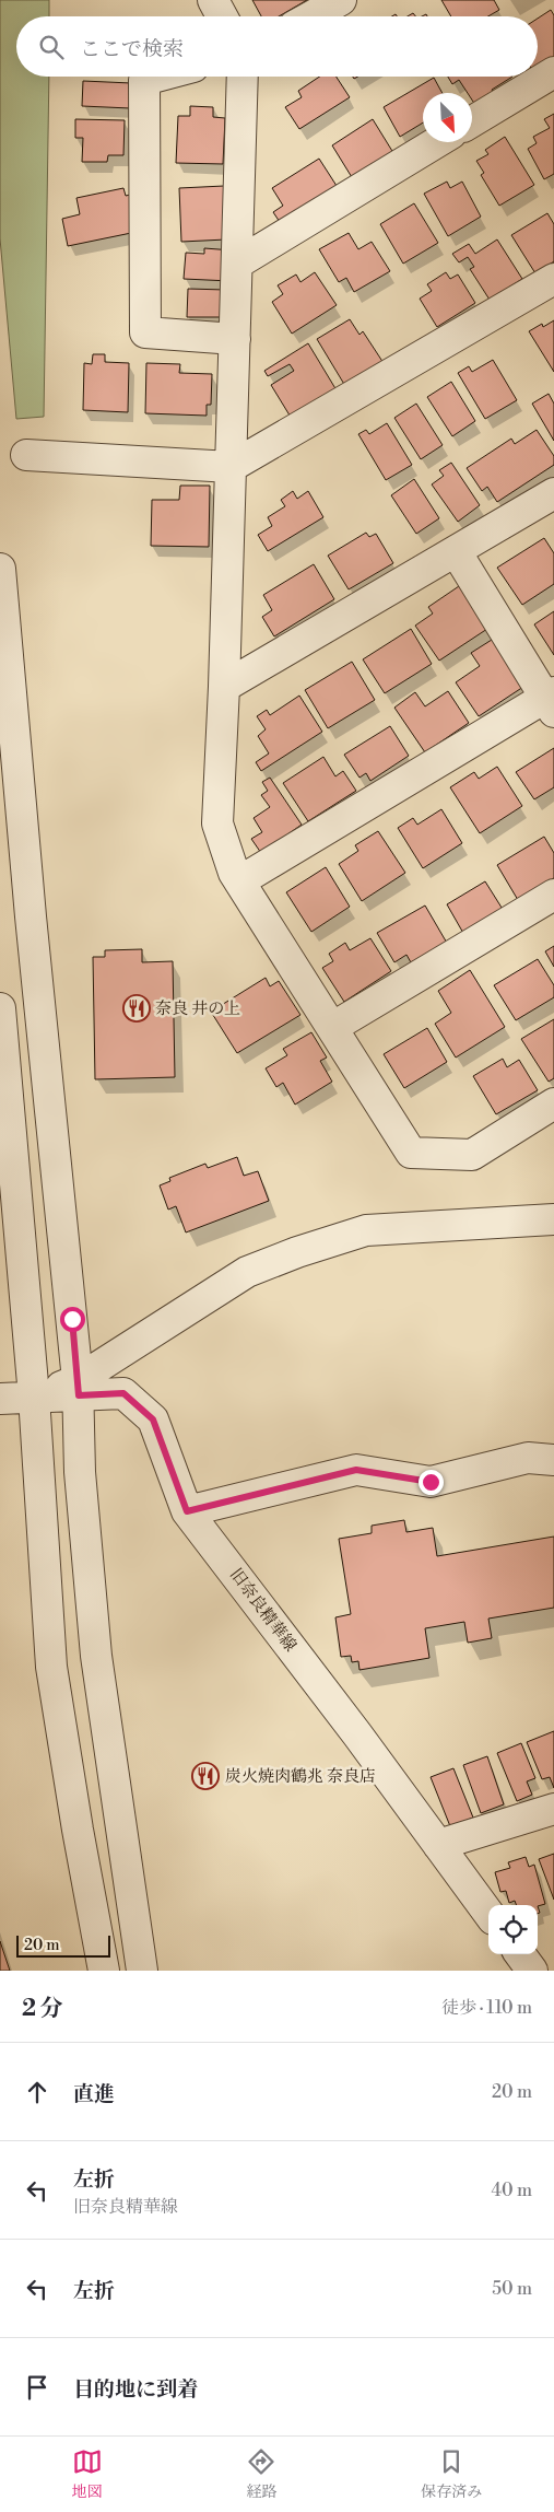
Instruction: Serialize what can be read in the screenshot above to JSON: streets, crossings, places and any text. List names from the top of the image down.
{
  "streets": {
    "street": ["旧奈良精華線"]
  },
  "places": {
    "restaurant": ["奈良 井の上", "炭火焼肉鶴兆 奈良店"]
  },
  "scale_bar": "20 m",
  "north": "bottom right",
  "page": {
    "search": "ここで検索",
    "scale": "20 m",
    "heading": ["2 分", "徒歩 · 110 m"],
    "list": [
      ["直進", "20 m"],
      ["左折", "旧奈良精華線", "40 m"],
      ["左折", "50 m"],
      "目的地に到着"
    ],
    "nav": ["地図", "経路", "保存済み"]
  }
}
